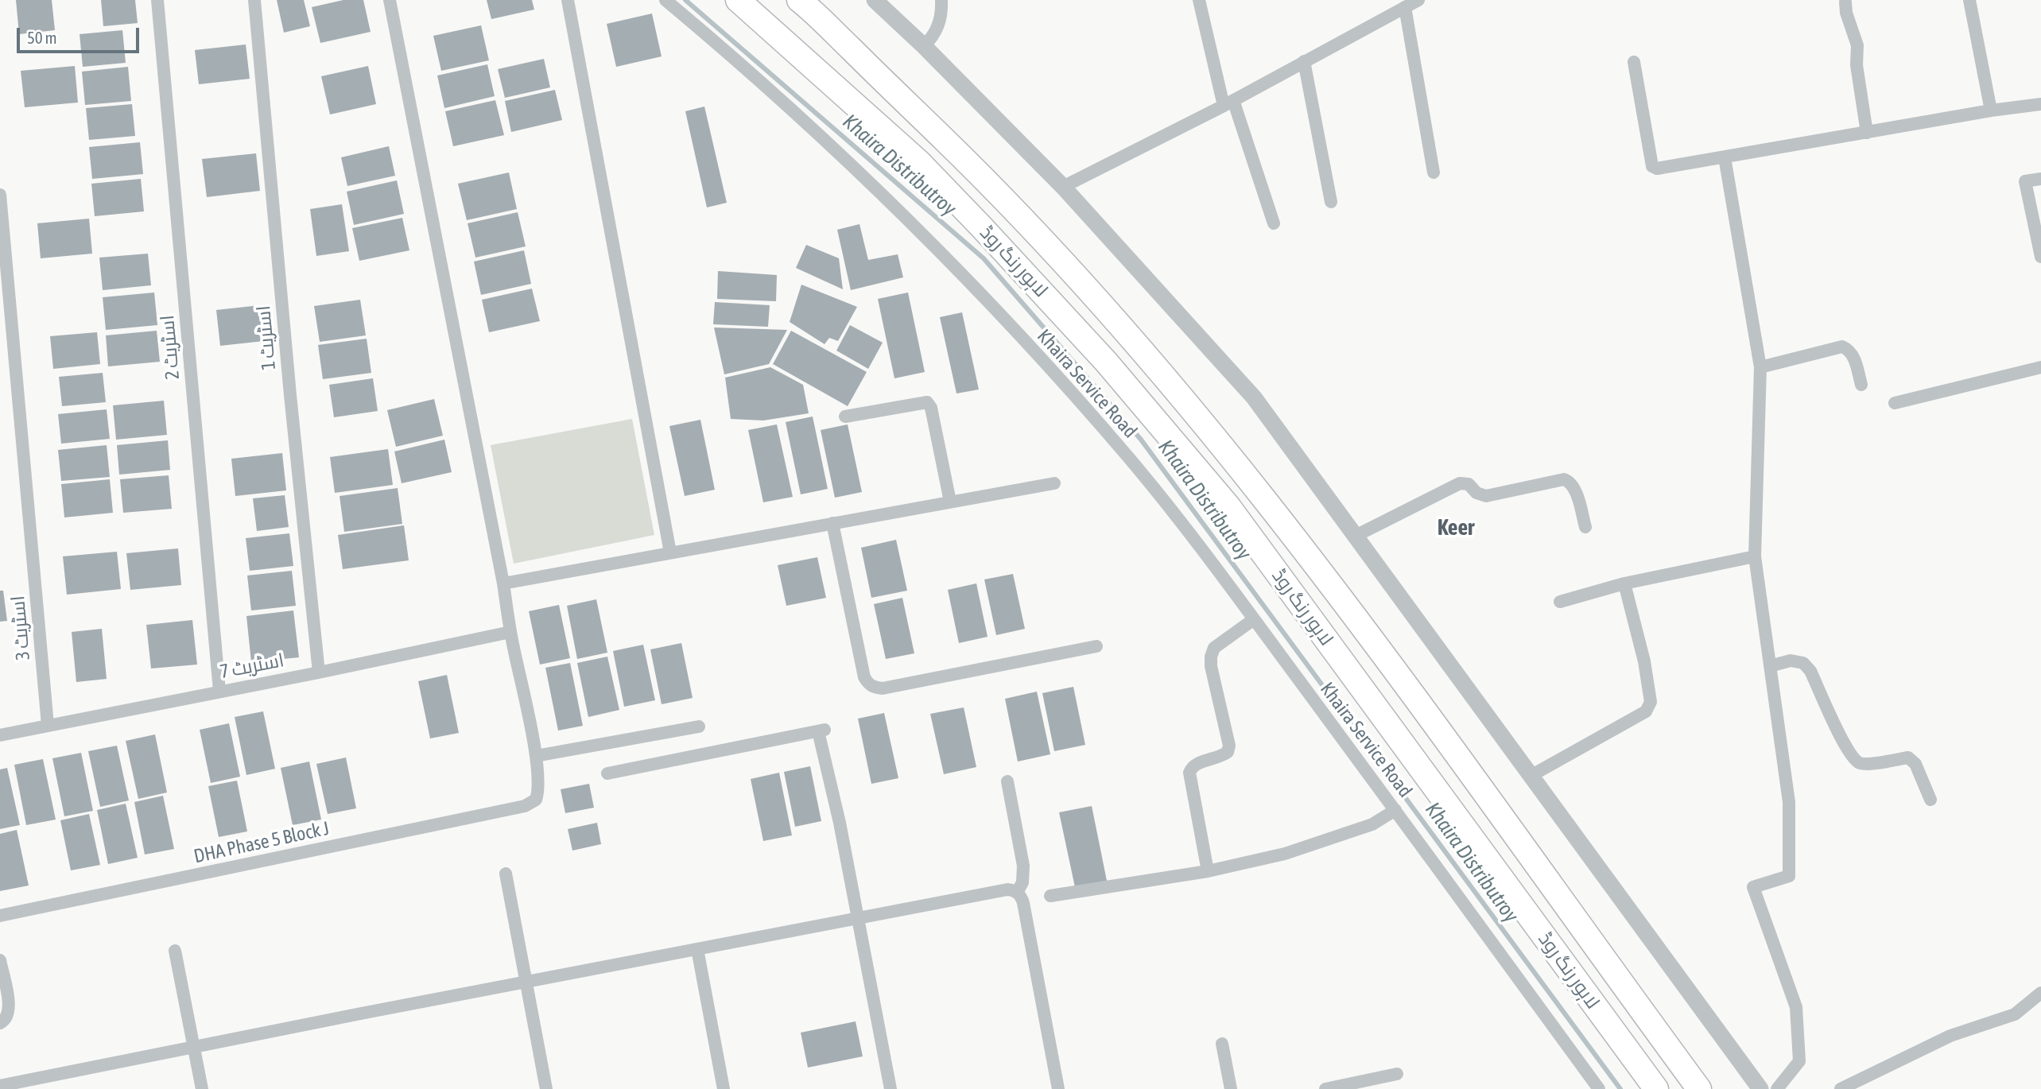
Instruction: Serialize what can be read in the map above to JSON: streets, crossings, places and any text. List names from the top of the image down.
{
  "streets": {
    "highway": ["لاہور رنگ روڈ"],
    "street": [
      "اسٹریٹ 1",
      "اسٹریٹ 2",
      "Khaira Service Road",
      "اسٹریٹ 3",
      "اسٹریٹ 7",
      "DHA Phase 5 Block J"
    ]
  },
  "crossings": [
    ["اسٹریٹ 1", "اسٹریٹ 7"],
    ["اسٹریٹ 2", "اسٹریٹ 7"],
    ["اسٹریٹ 3", "اسٹریٹ 7"]
  ],
  "districts": ["Keer"],
  "water": ["Khaira Distributroy"],
  "scale_bar": "50 m"
}
